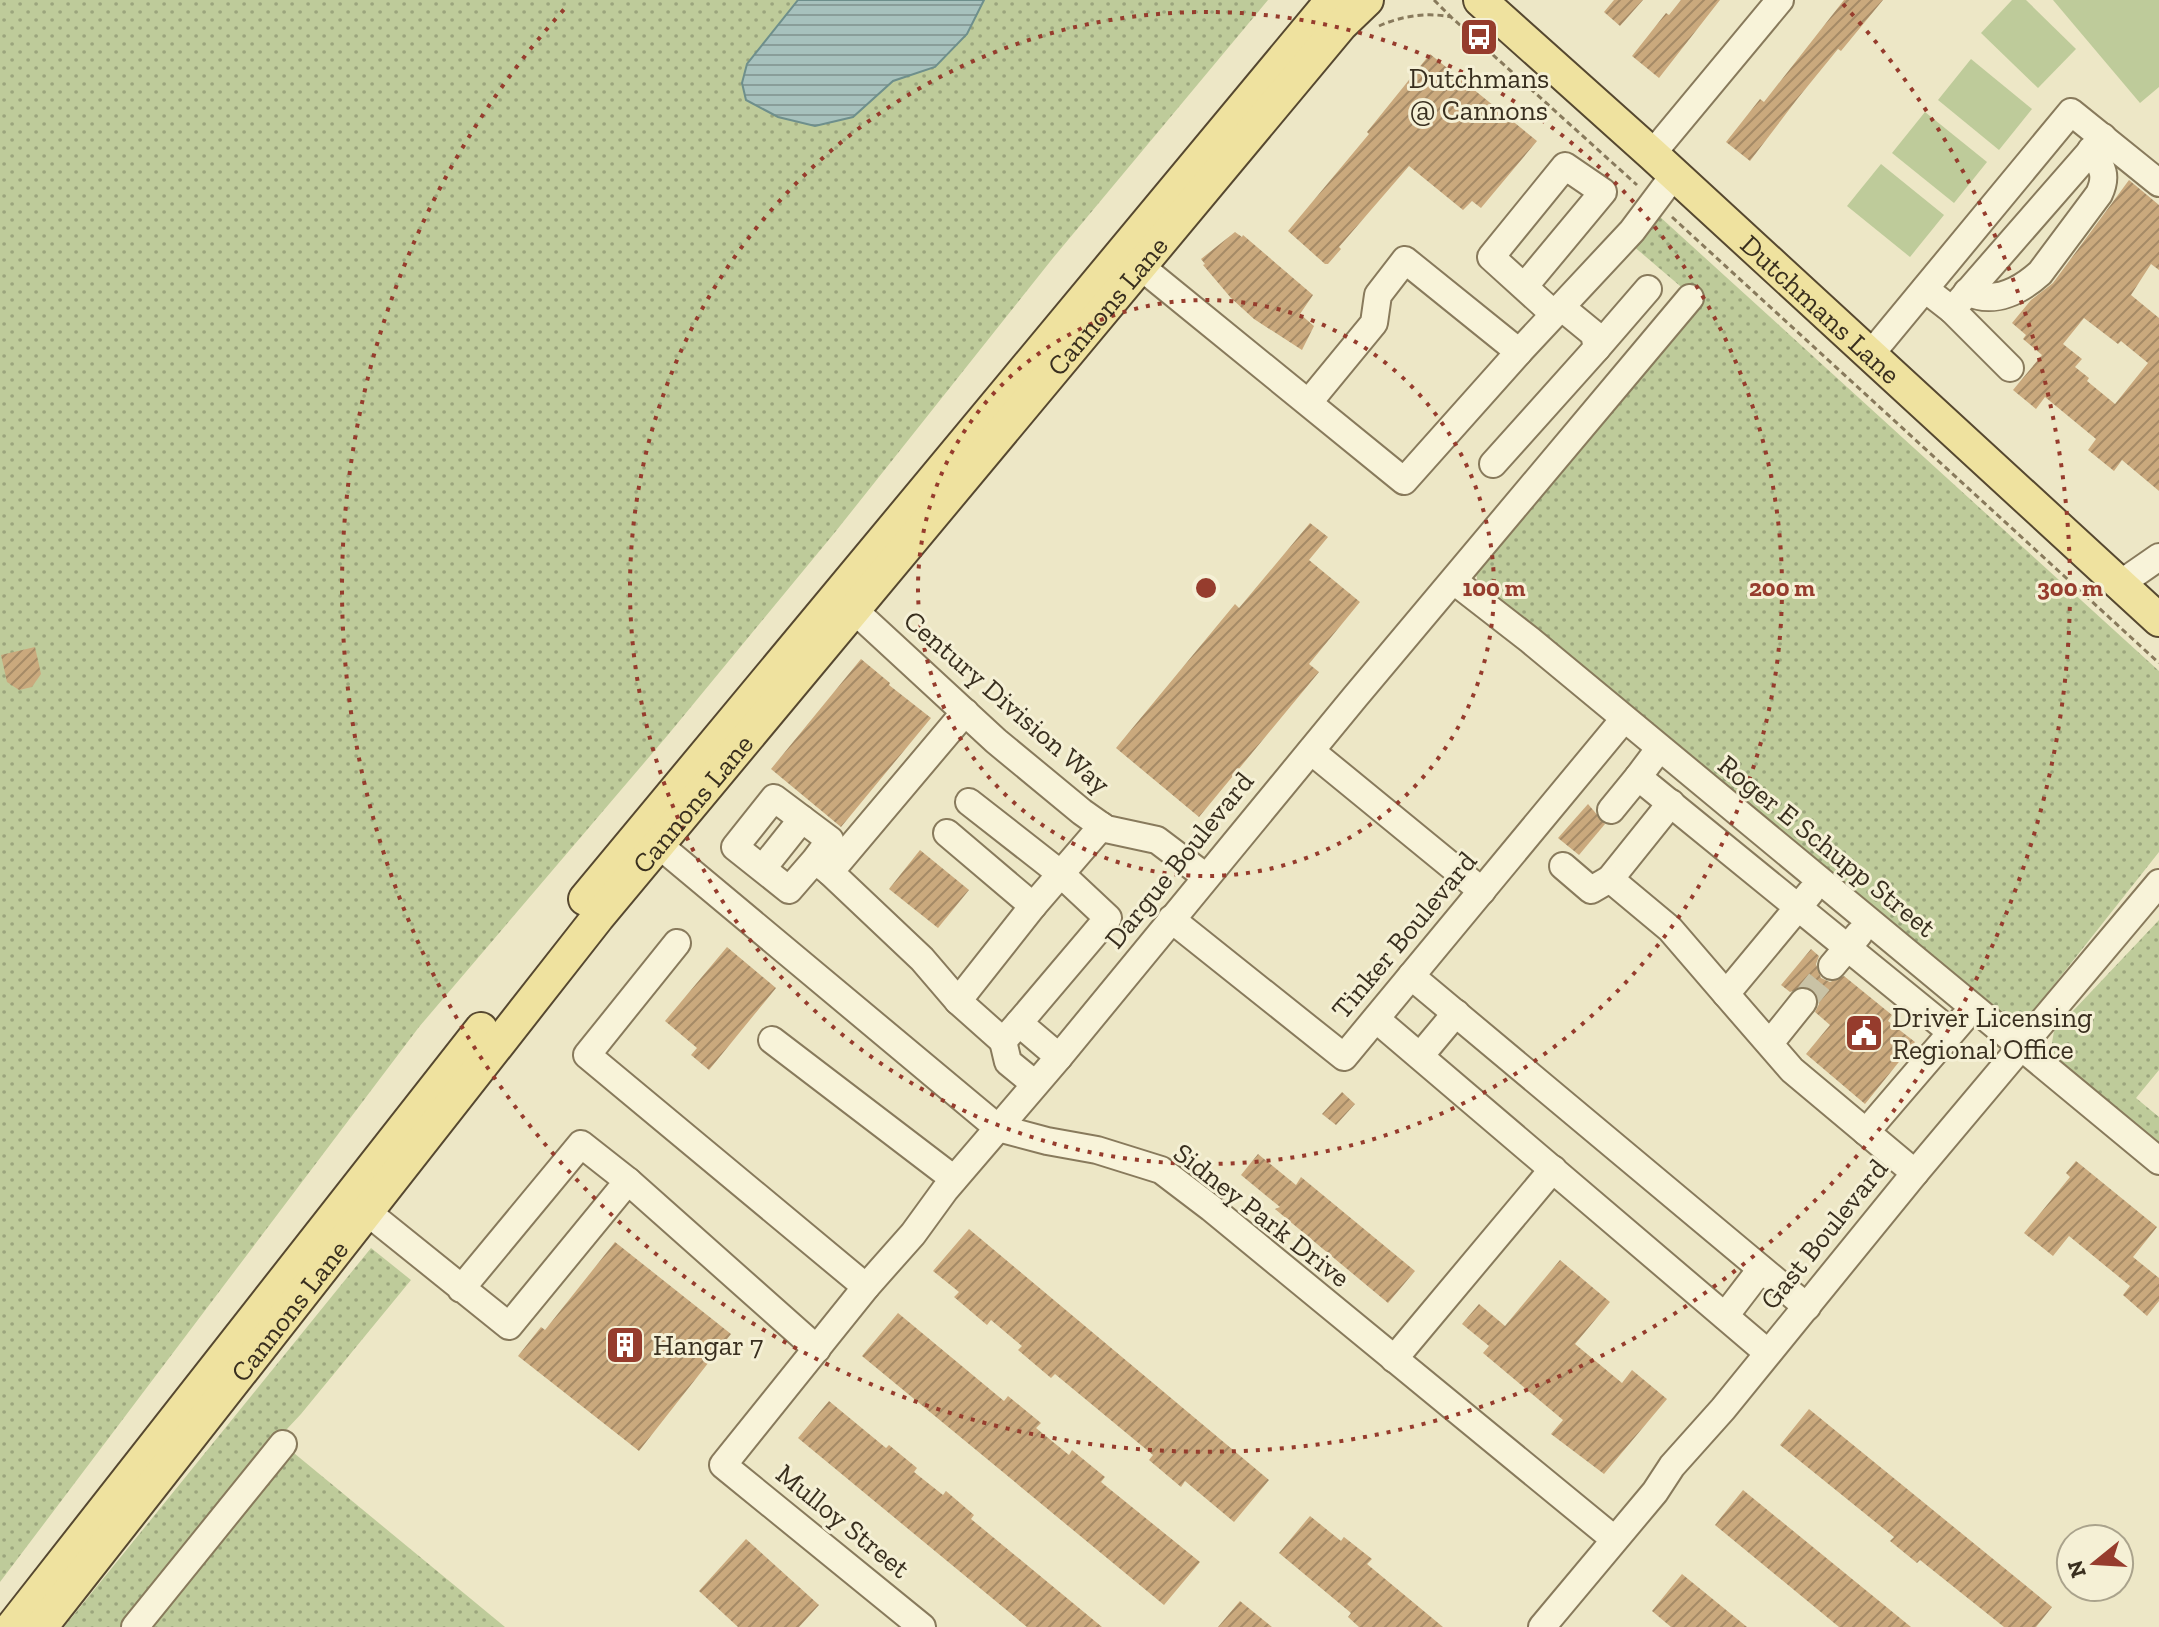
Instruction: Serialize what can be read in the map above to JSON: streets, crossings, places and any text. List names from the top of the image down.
{
  "streets": {
    "main road": ["Cannons Lane", "Dutchmans Lane"],
    "street": [
      "Century Division Way",
      "Roger E Schupp Street",
      "Dargue Boulevard",
      "Tinker Boulevard",
      "Sidney Park Drive",
      "Gast Boulevard",
      "Mulloy Street"
    ]
  },
  "crossings": [
    ["Cannons Lane", "Century Division Way"],
    ["Cannons Lane", "Sidney Park Drive"],
    ["Century Division Way", "Dargue Boulevard"],
    ["Roger E Schupp Street", "Dargue Boulevard"],
    ["Roger E Schupp Street", "Tinker Boulevard"],
    ["Roger E Schupp Street", "Gast Boulevard"],
    ["Dargue Boulevard", "Tinker Boulevard"],
    ["Dargue Boulevard", "Sidney Park Drive"],
    ["Dargue Boulevard", "Mulloy Street"],
    ["Sidney Park Drive", "Gast Boulevard"]
  ],
  "places": {
    "bus stop": ["Dutchmans @ Cannons"],
    "public building": ["Driver Licensing Regional Office"],
    "building": ["Hangar 7"]
  },
  "north": "left",
  "rings": ["100 m", "200 m", "300 m"]
}
